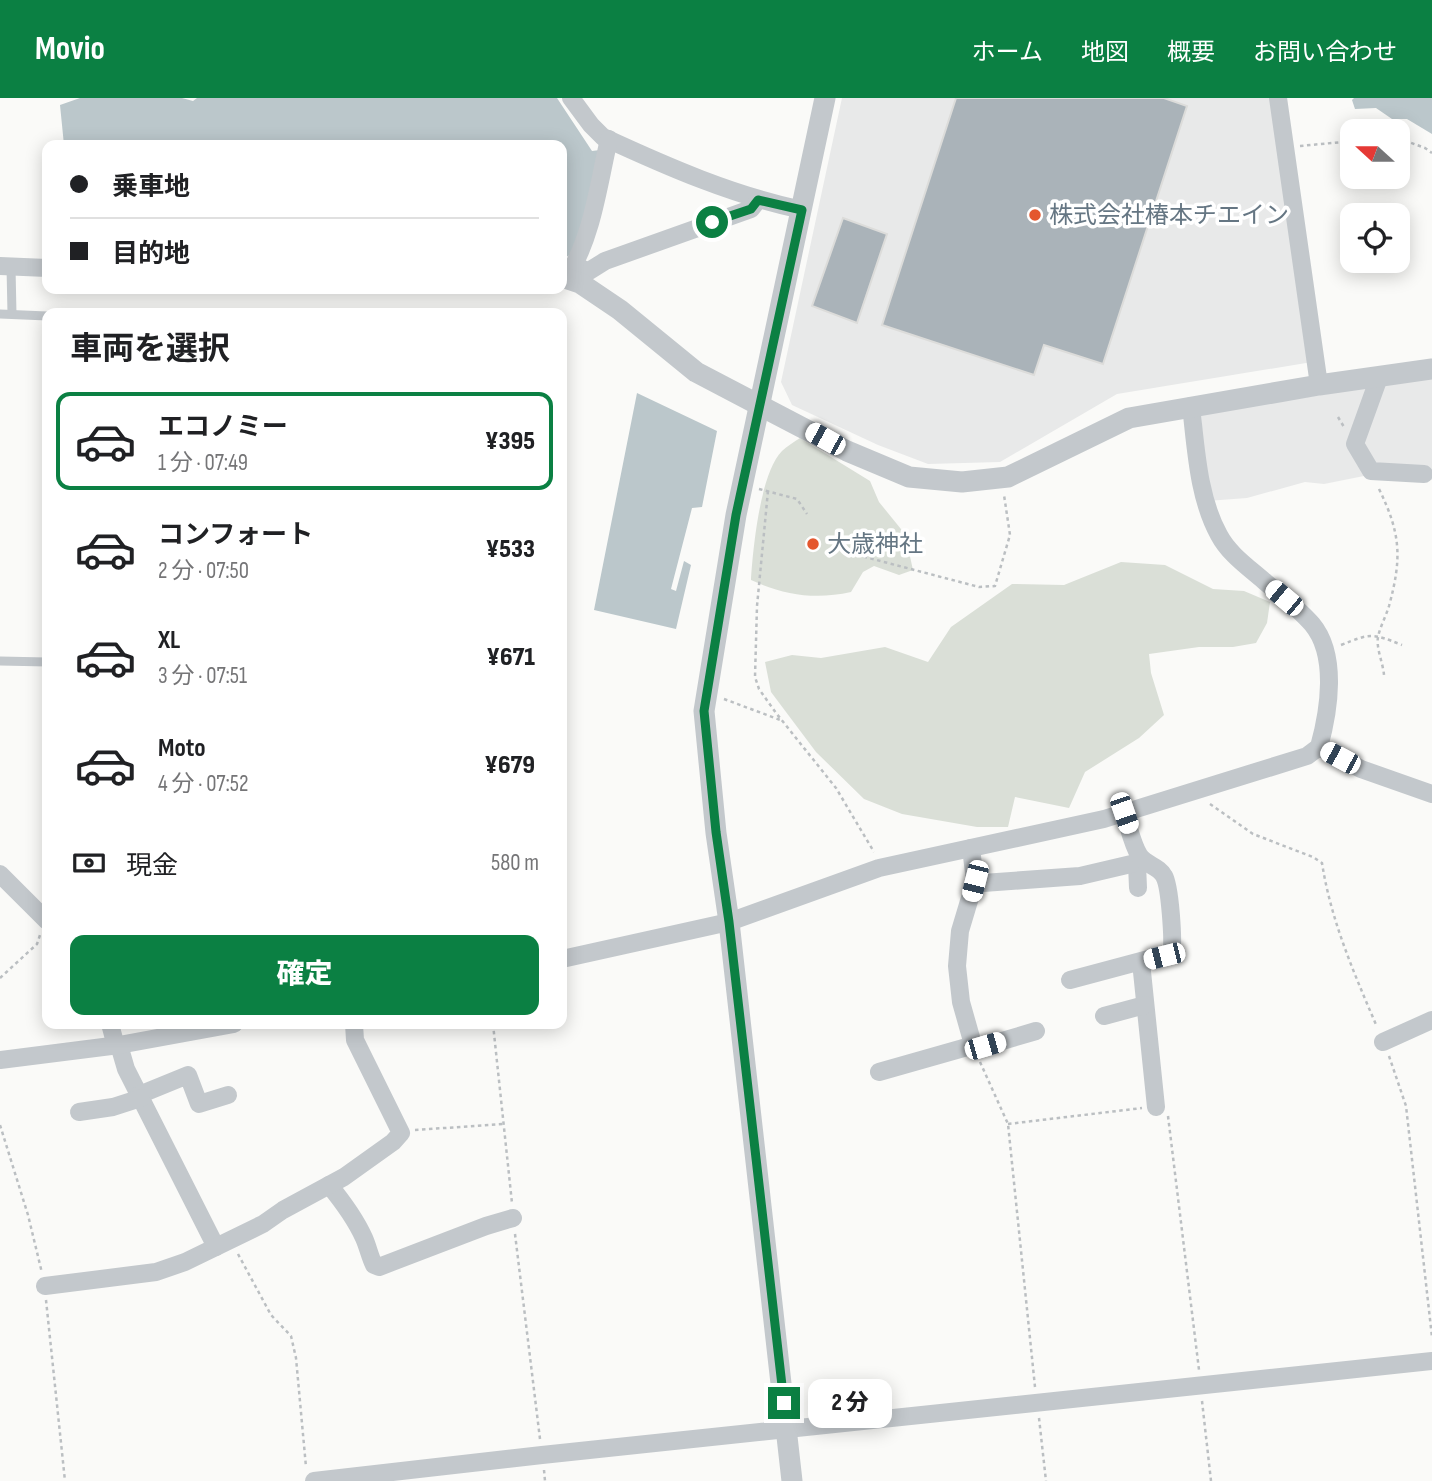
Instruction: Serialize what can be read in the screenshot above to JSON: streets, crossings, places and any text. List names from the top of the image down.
{
  "places": ["株式会社椿本チエイン", "大歳神社"],
  "north": "left",
  "page": {
    "header": "Movio",
    "nav": [
      "ホーム",
      "地図",
      "概要",
      "お問い合わせ"
    ],
    "banner": ["乗車地", "目的地"],
    "heading": "車両を選択",
    "list": [
      {
        "name": "エコノミー",
        "note": "1 分 · 07:49",
        "value": "¥395"
      },
      {
        "name": "コンフォート",
        "note": "2 分 · 07:50",
        "value": "¥533"
      },
      {
        "name": "XL",
        "note": "3 分 · 07:51",
        "value": "¥671"
      },
      {
        "name": "Moto",
        "note": "4 分 · 07:52",
        "value": "¥679"
      }
    ],
    "pay": ["現金", "580 m"],
    "buttons": "確定",
    "bubble": "2 分"
  }
}
